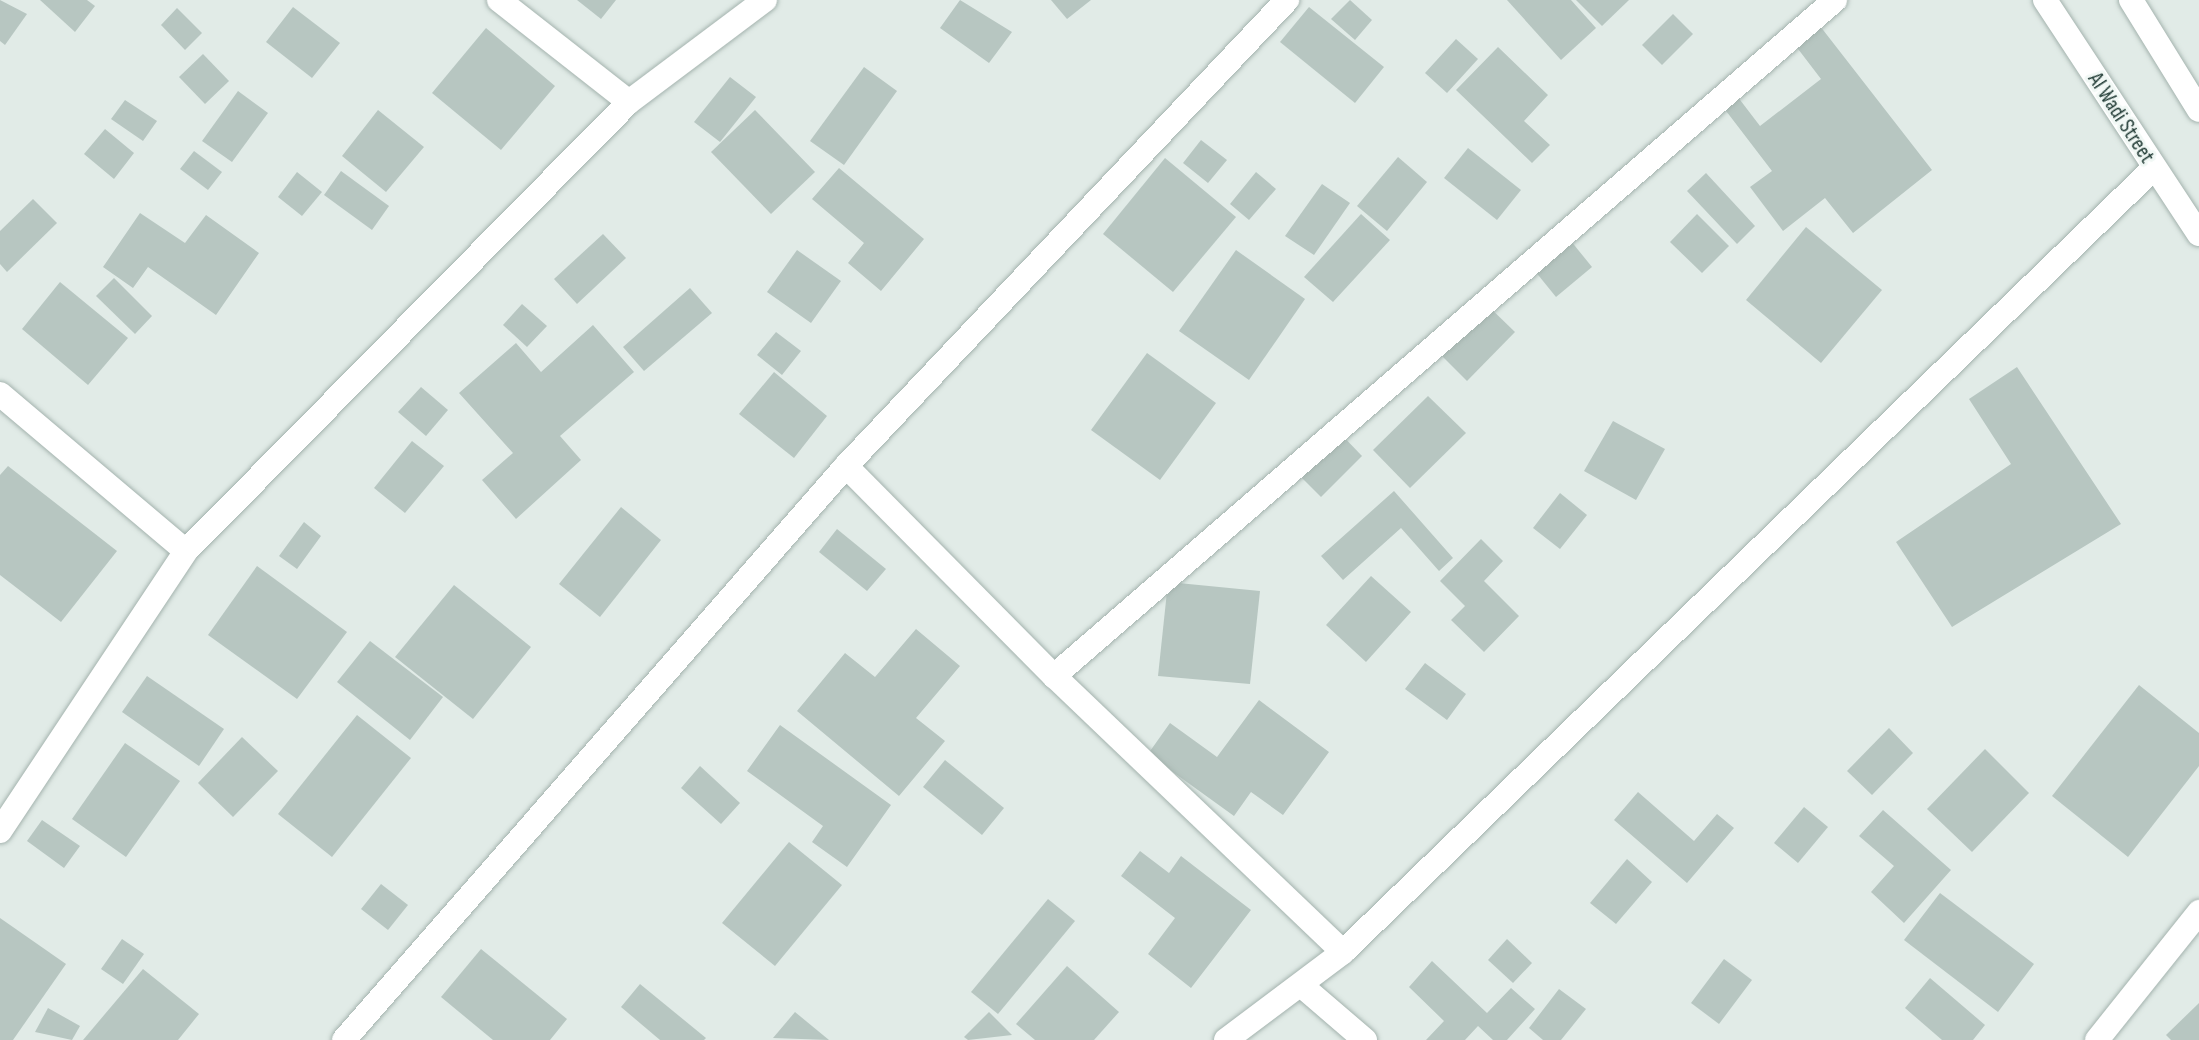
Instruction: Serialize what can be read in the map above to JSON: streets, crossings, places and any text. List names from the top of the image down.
{
  "streets": {
    "street": ["Al Wadi Street"]
  }
}
